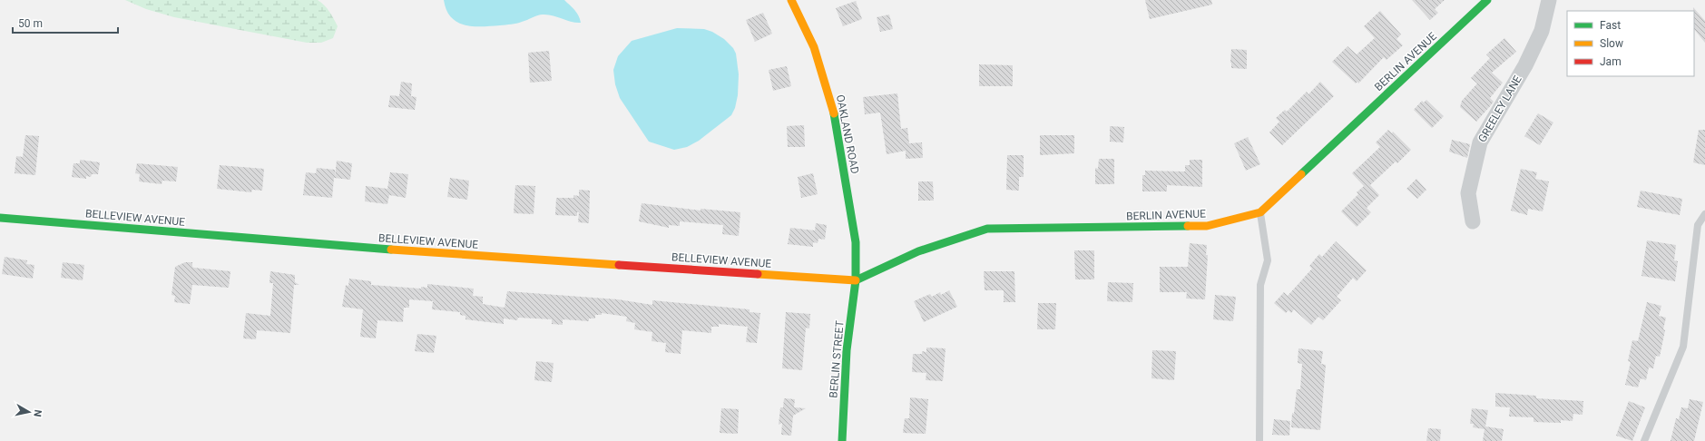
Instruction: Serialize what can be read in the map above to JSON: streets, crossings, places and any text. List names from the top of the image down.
{
  "streets": {
    "street": [
      "BERLIN AVENUE",
      "GREELEY LANE",
      "OAKLAND ROAD",
      "BELLEVIEW AVENUE",
      "BERLIN STREET"
    ]
  },
  "crossings": [
    ["BERLIN AVENUE", "OAKLAND ROAD"],
    ["BERLIN AVENUE", "BELLEVIEW AVENUE"],
    ["BERLIN AVENUE", "BERLIN STREET"],
    ["OAKLAND ROAD", "BELLEVIEW AVENUE"],
    ["OAKLAND ROAD", "BERLIN STREET"],
    ["BELLEVIEW AVENUE", "BERLIN STREET"]
  ],
  "legend": ["Fast", "Slow", "Jam"],
  "scale_bar": "50 m",
  "north": "right"
}
